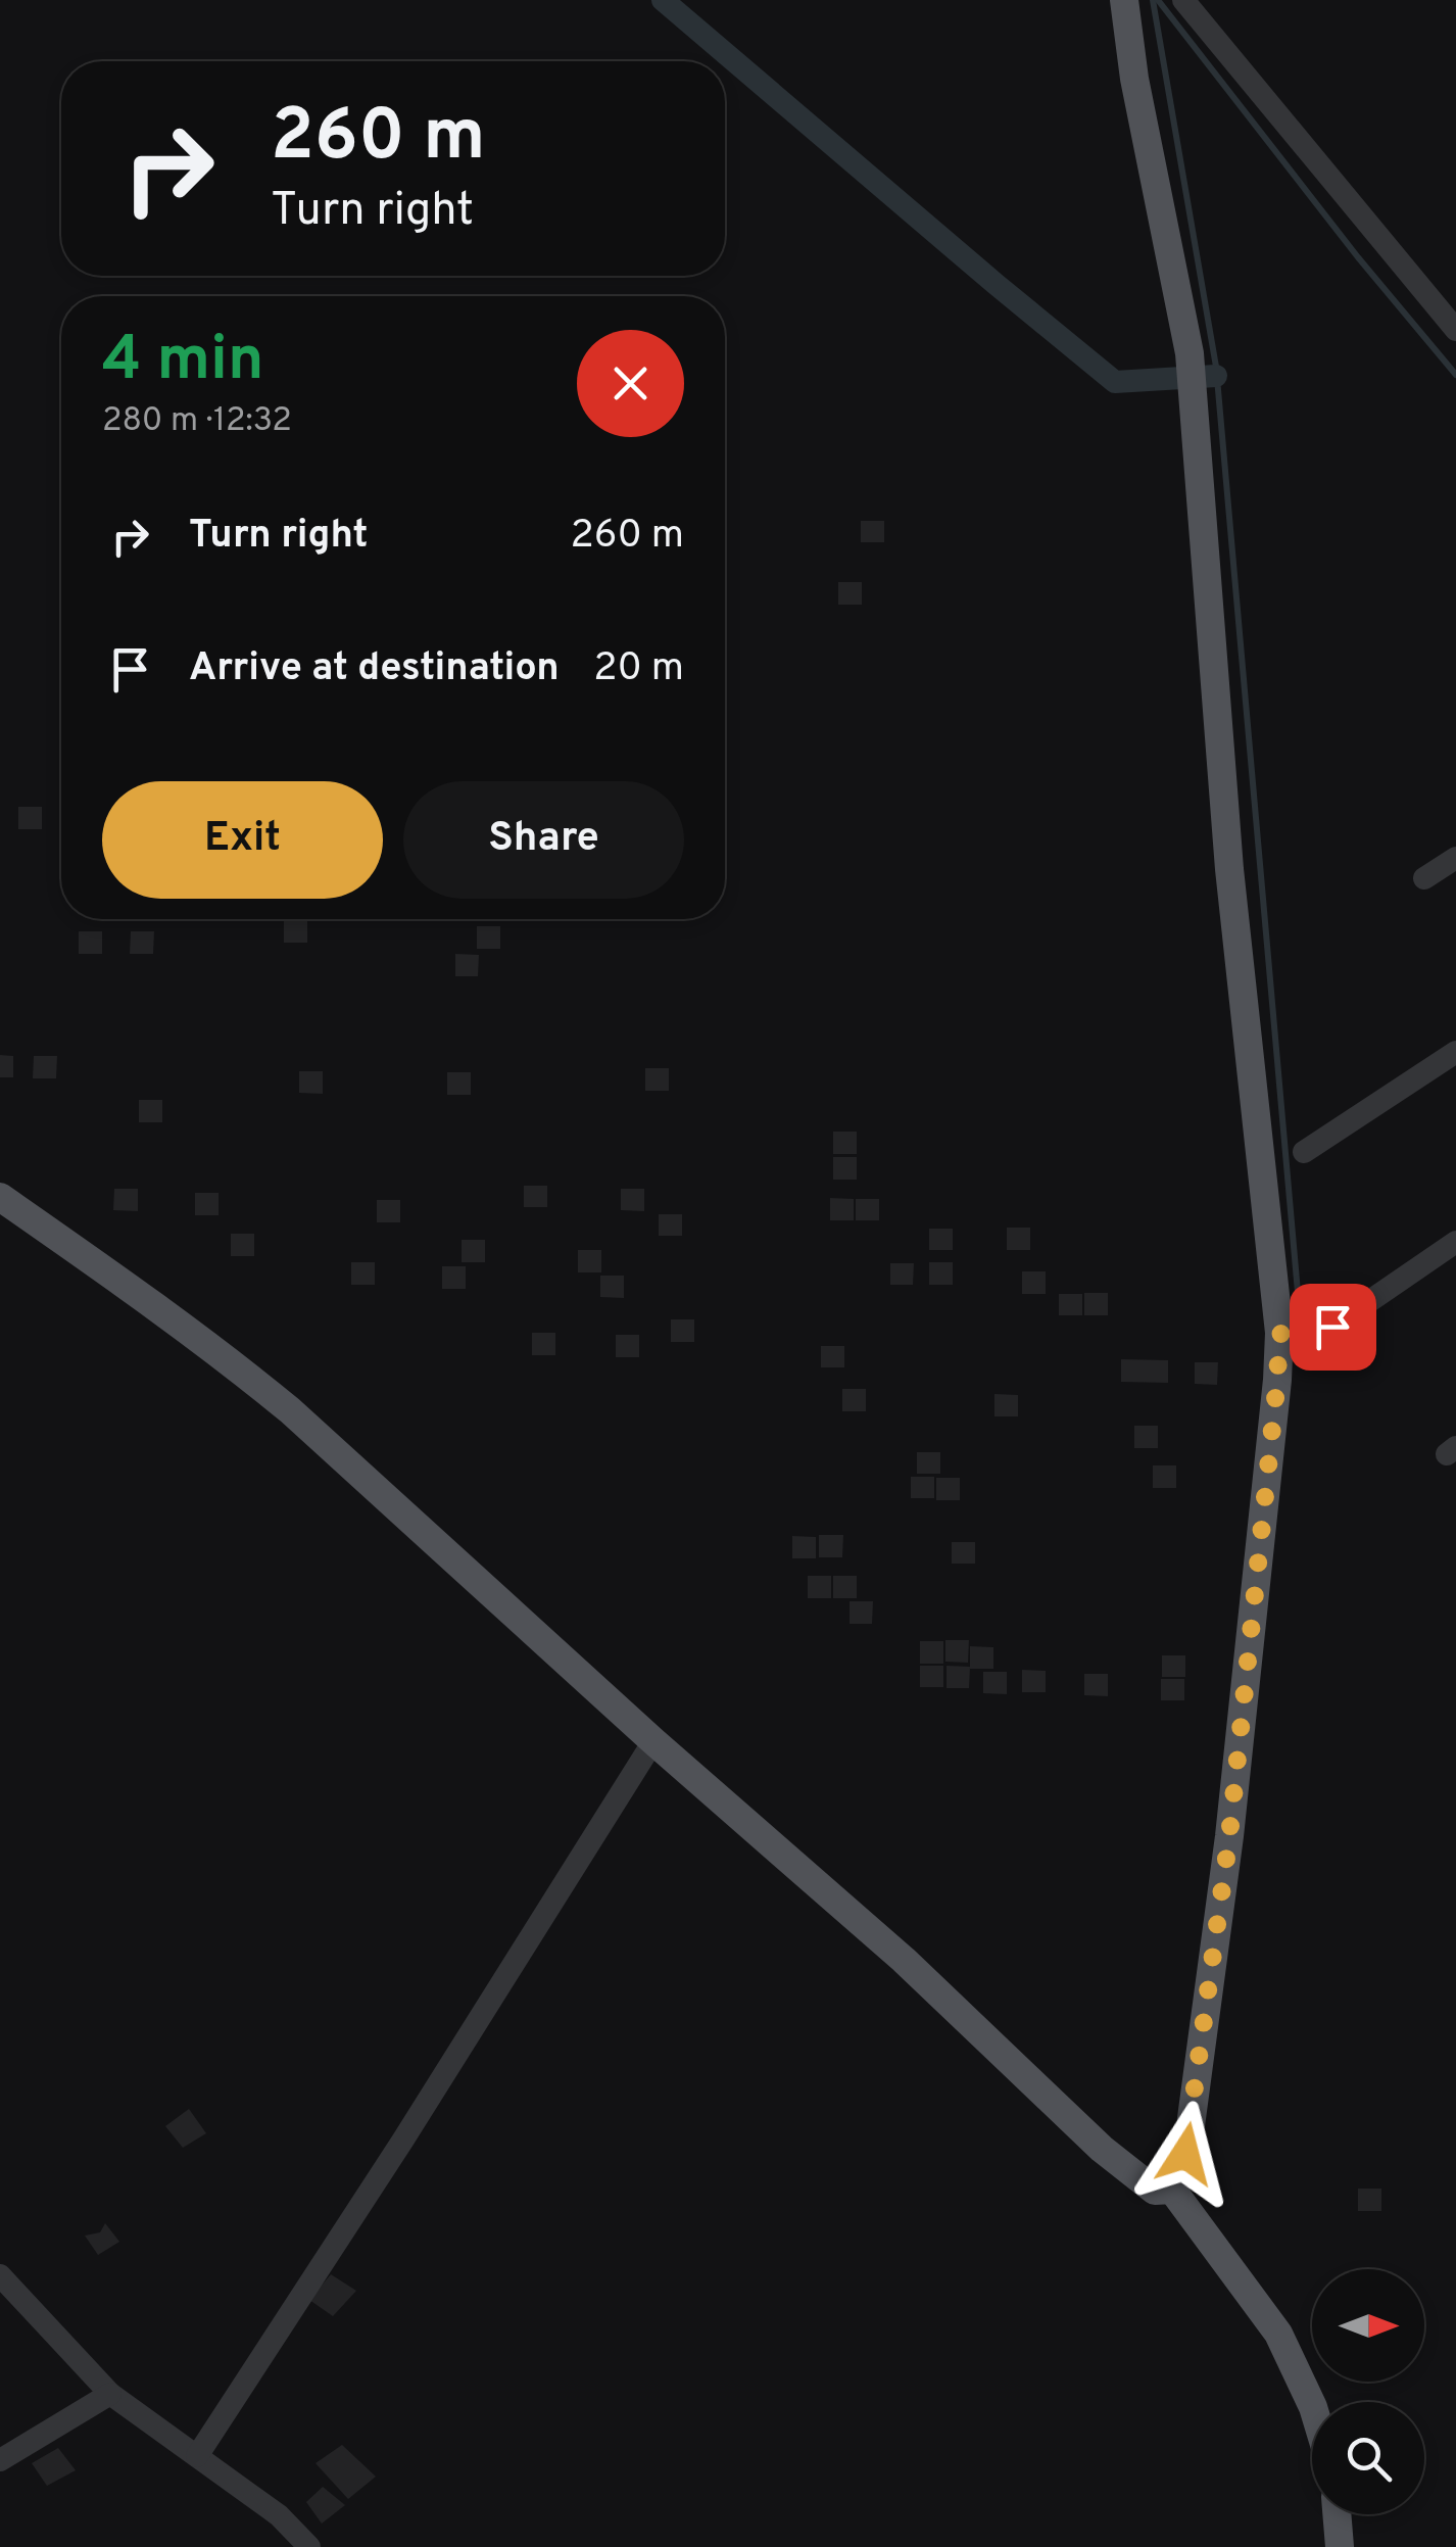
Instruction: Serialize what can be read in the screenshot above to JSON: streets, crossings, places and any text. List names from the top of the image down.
{
  "north": "right",
  "page": {
    "turn": ["260 m", "Turn right"],
    "heading": ["4 min", "280 m · 12:32"],
    "list": [
      {
        "name": "Turn right",
        "value": "260 m"
      },
      {
        "name": "Arrive at destination",
        "value": "20 m"
      }
    ],
    "buttons": ["Exit", "Share"]
  }
}
